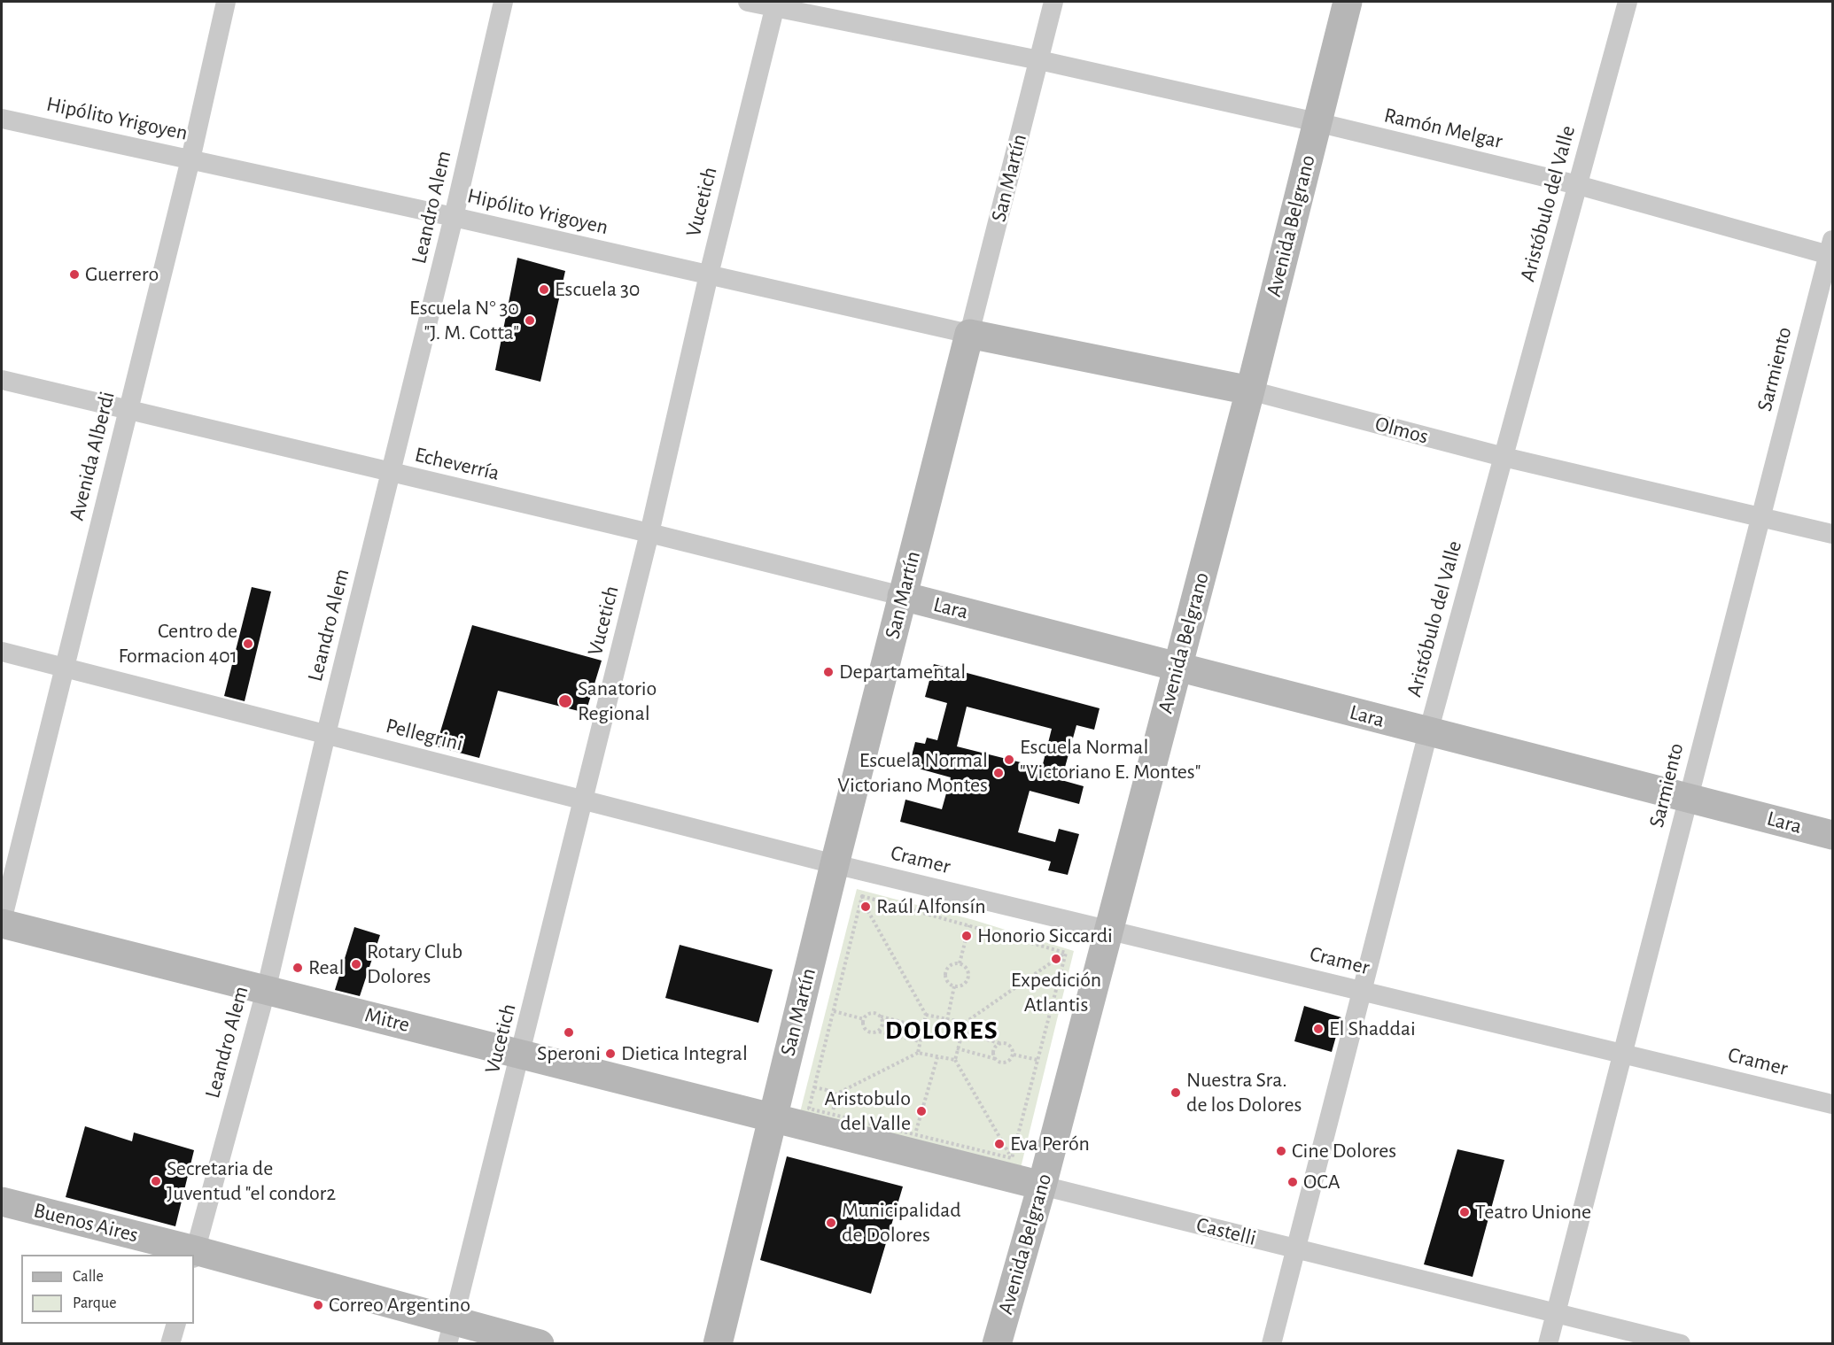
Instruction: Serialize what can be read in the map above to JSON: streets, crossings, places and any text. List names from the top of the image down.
{
  "streets": {
    "main road": [
      "San Martín",
      "Avenida Belgrano",
      "Olmos",
      "Lara",
      "Mitre",
      "Buenos Aires",
      "Castelli"
    ],
    "street": [
      "Hipólito Yrigoyen",
      "Ramón Melgar",
      "Vucetich",
      "Aristóbulo del Valle",
      "Leandro Alem",
      "Sarmiento",
      "Avenida Alberdi",
      "Echeverría",
      "Pellegrini",
      "Cramer"
    ]
  },
  "crossings": [
    ["Hipólito Yrigoyen", "San Martín"],
    ["Hipólito Yrigoyen", "Vucetich"],
    ["Hipólito Yrigoyen", "Leandro Alem"],
    ["Hipólito Yrigoyen", "Olmos"],
    ["Hipólito Yrigoyen", "Avenida Alberdi"],
    ["Ramón Melgar", "San Martín"],
    ["Ramón Melgar", "Vucetich"],
    ["Ramón Melgar", "Aristóbulo del Valle"],
    ["Ramón Melgar", "Avenida Belgrano"],
    ["Ramón Melgar", "Sarmiento"],
    ["San Martín", "Olmos"],
    ["San Martín", "Echeverría"],
    ["San Martín", "Lara"],
    ["San Martín", "Pellegrini"],
    ["San Martín", "Cramer"],
    ["San Martín", "Mitre"],
    ["San Martín", "Castelli"],
    ["Vucetich", "Echeverría"],
    ["Vucetich", "Pellegrini"],
    ["Vucetich", "Mitre"],
    ["Vucetich", "Buenos Aires"],
    ["Aristóbulo del Valle", "Olmos"],
    ["Aristóbulo del Valle", "Lara"],
    ["Aristóbulo del Valle", "Cramer"],
    ["Aristóbulo del Valle", "Castelli"],
    ["Leandro Alem", "Echeverría"],
    ["Leandro Alem", "Pellegrini"],
    ["Leandro Alem", "Mitre"],
    ["Leandro Alem", "Buenos Aires"],
    ["Avenida Belgrano", "Olmos"],
    ["Avenida Belgrano", "Lara"],
    ["Avenida Belgrano", "Cramer"],
    ["Avenida Belgrano", "Castelli"],
    ["Sarmiento", "Olmos"],
    ["Sarmiento", "Lara"],
    ["Sarmiento", "Cramer"],
    ["Sarmiento", "Castelli"],
    ["Avenida Alberdi", "Echeverría"],
    ["Avenida Alberdi", "Pellegrini"],
    ["Avenida Alberdi", "Mitre"],
    ["Echeverría", "Lara"],
    ["Pellegrini", "Cramer"],
    ["Mitre", "Castelli"]
  ],
  "districts": ["DOLORES"],
  "places": [
    "Guerrero",
    "Escuela 30",
    "Escuela N° 30 \"J. M. Cotta\"",
    "Centro de Formacion 401",
    "Departamental",
    "Sanatorio Regional",
    "Escuela Normal \"Victoriano E. Montes\"",
    "Escuela Normal Victoriano Montes",
    "Raúl Alfonsín",
    "Honorio Siccardi",
    "Expedición Atlantis",
    "Rotary Club Dolores",
    "Real",
    "El Shaddai",
    "Speroni",
    "Dietica Integral",
    "Nuestra Sra. de los Dolores",
    "Aristobulo del Valle",
    "Eva Perón",
    "Cine Dolores",
    "Secretaria de Juventud \"el condor2",
    "OCA",
    "Teatro Unione",
    "Municipalidad de Dolores",
    "Correo Argentino"
  ],
  "legend": ["Calle", "Parque"]
}
